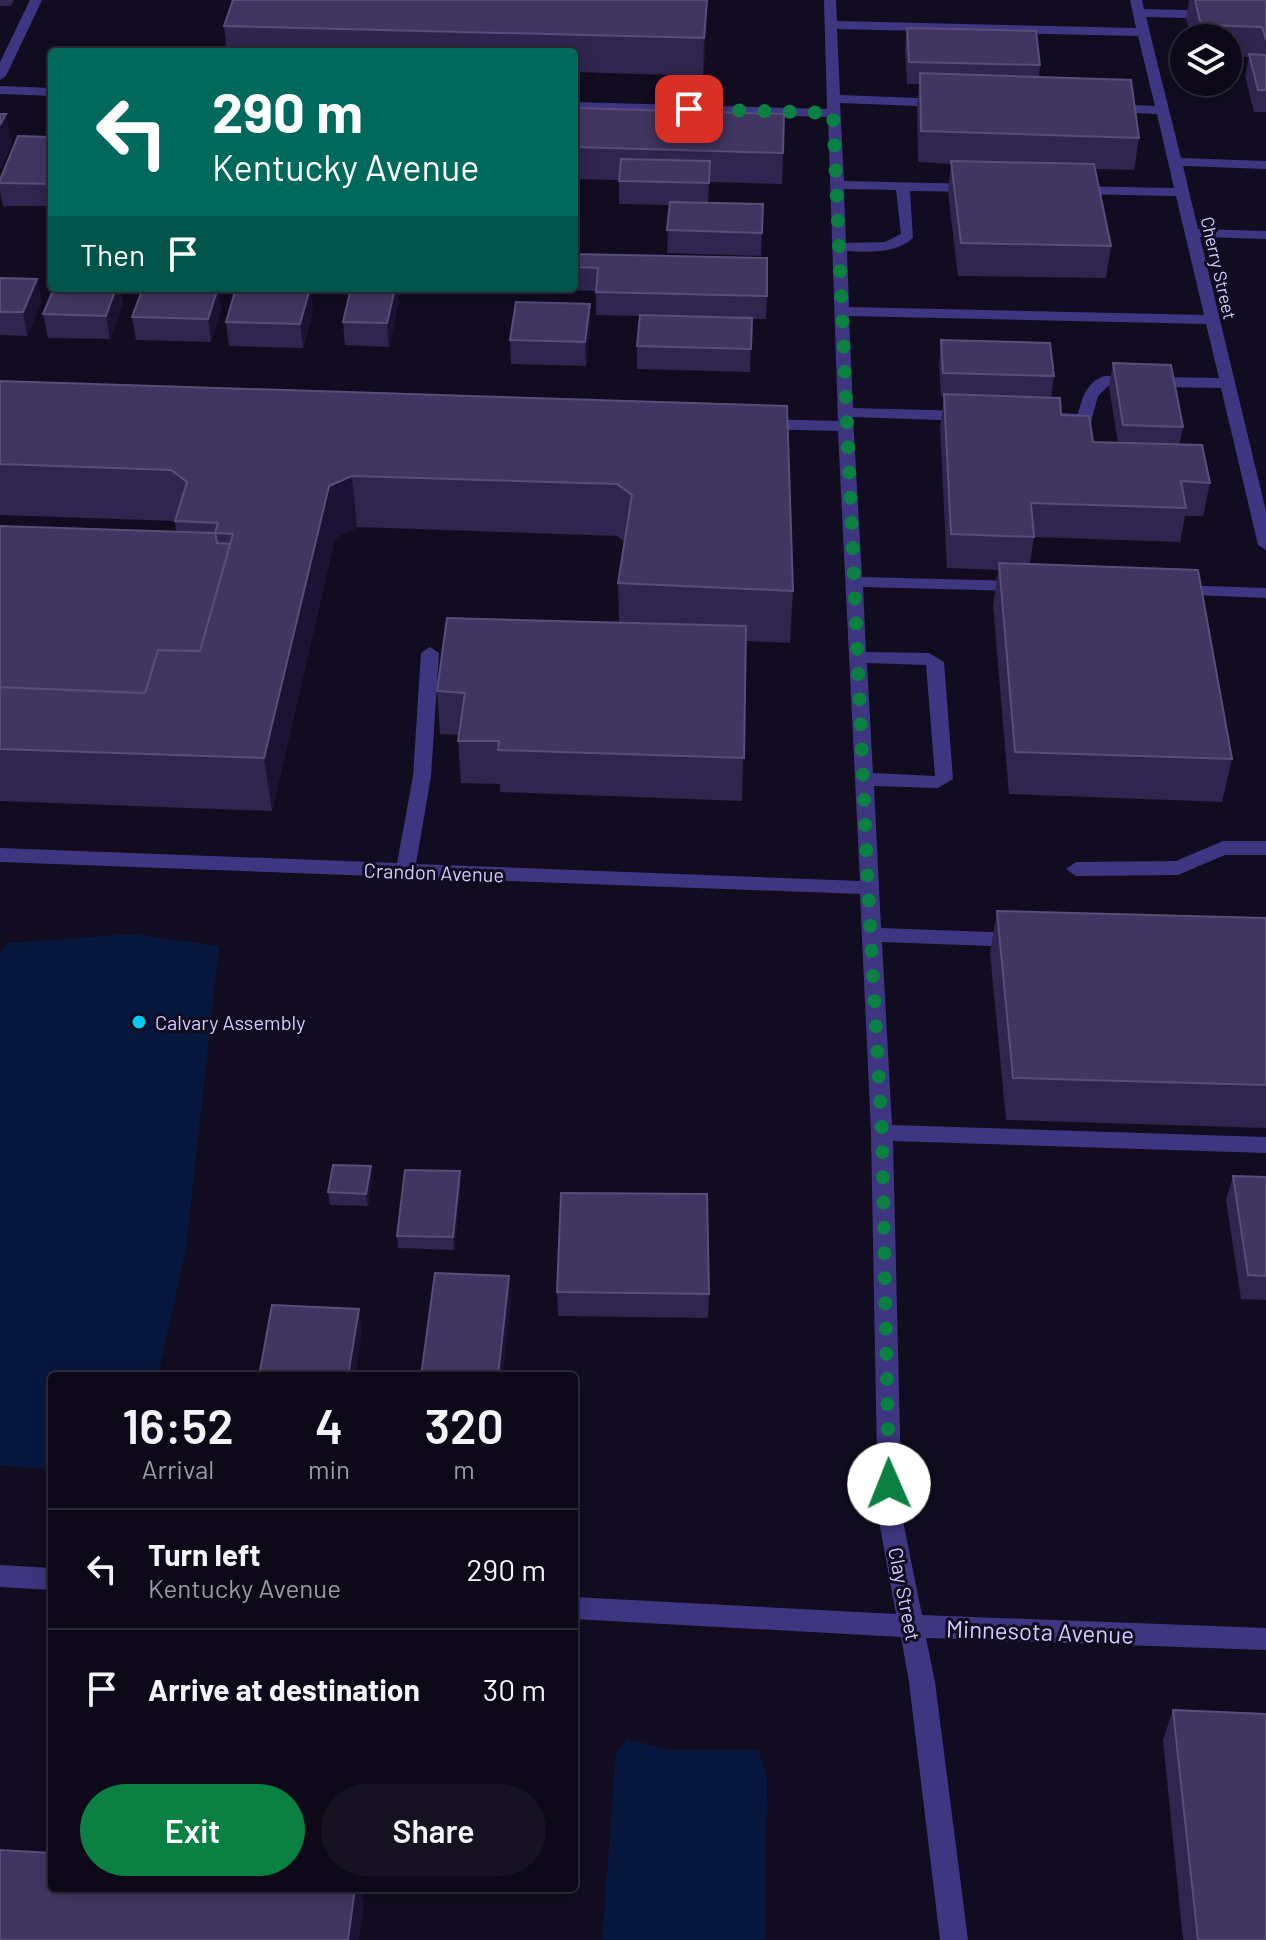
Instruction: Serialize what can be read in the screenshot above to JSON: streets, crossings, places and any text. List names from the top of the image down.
{
  "streets": {
    "street": [
      "Cherry Street",
      "Crandon Avenue",
      "Clay Street",
      "Minnesota Avenue"
    ]
  },
  "crossings": [
    ["Crandon Avenue", "Clay Street"],
    ["Clay Street", "Minnesota Avenue"]
  ],
  "places": ["Calvary Assembly"],
  "page": {
    "turn": ["290 m", "Kentucky Avenue"],
    "then": "Then",
    "eta": [
      "16:52",
      "Arrival",
      "4",
      "min",
      "320",
      "m"
    ],
    "list": [
      {
        "name": "Turn left",
        "note": "Kentucky Avenue",
        "value": "290 m"
      },
      {
        "name": "Arrive at destination",
        "value": "30 m"
      }
    ],
    "buttons": ["Exit", "Share"]
  }
}
